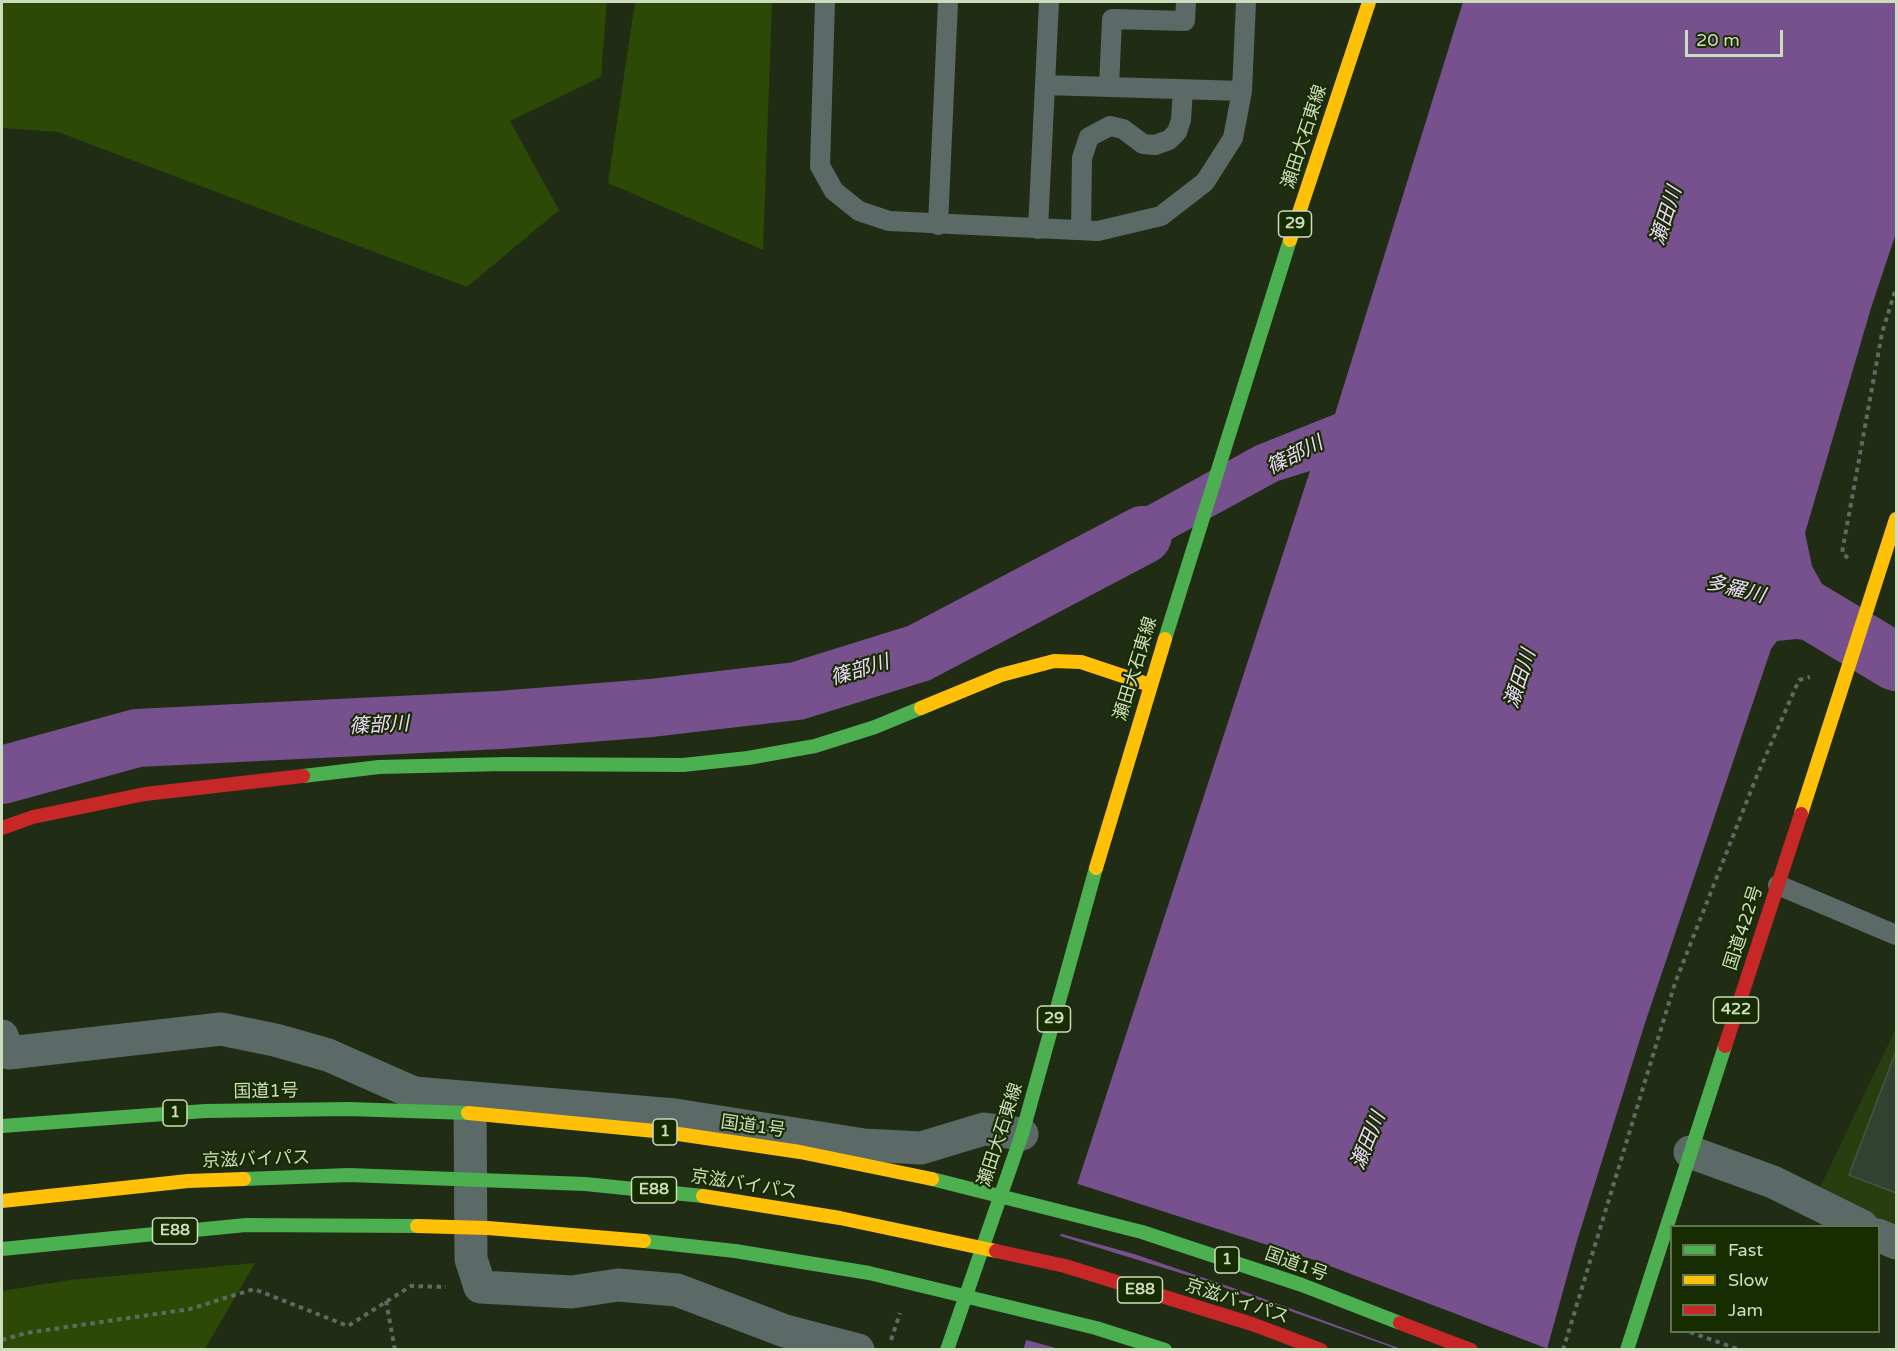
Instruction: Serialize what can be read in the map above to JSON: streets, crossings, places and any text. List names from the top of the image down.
{
  "streets": {
    "main road": [
      "瀬田大石東線",
      "29",
      "国道422号",
      "422",
      "国道1号",
      "1",
      "京滋バイパス",
      "E88"
    ]
  },
  "water": ["瀬田川", "篠部川", "多羅川"],
  "legend": ["Fast", "Slow", "Jam"],
  "scale_bar": "20 m"
}
